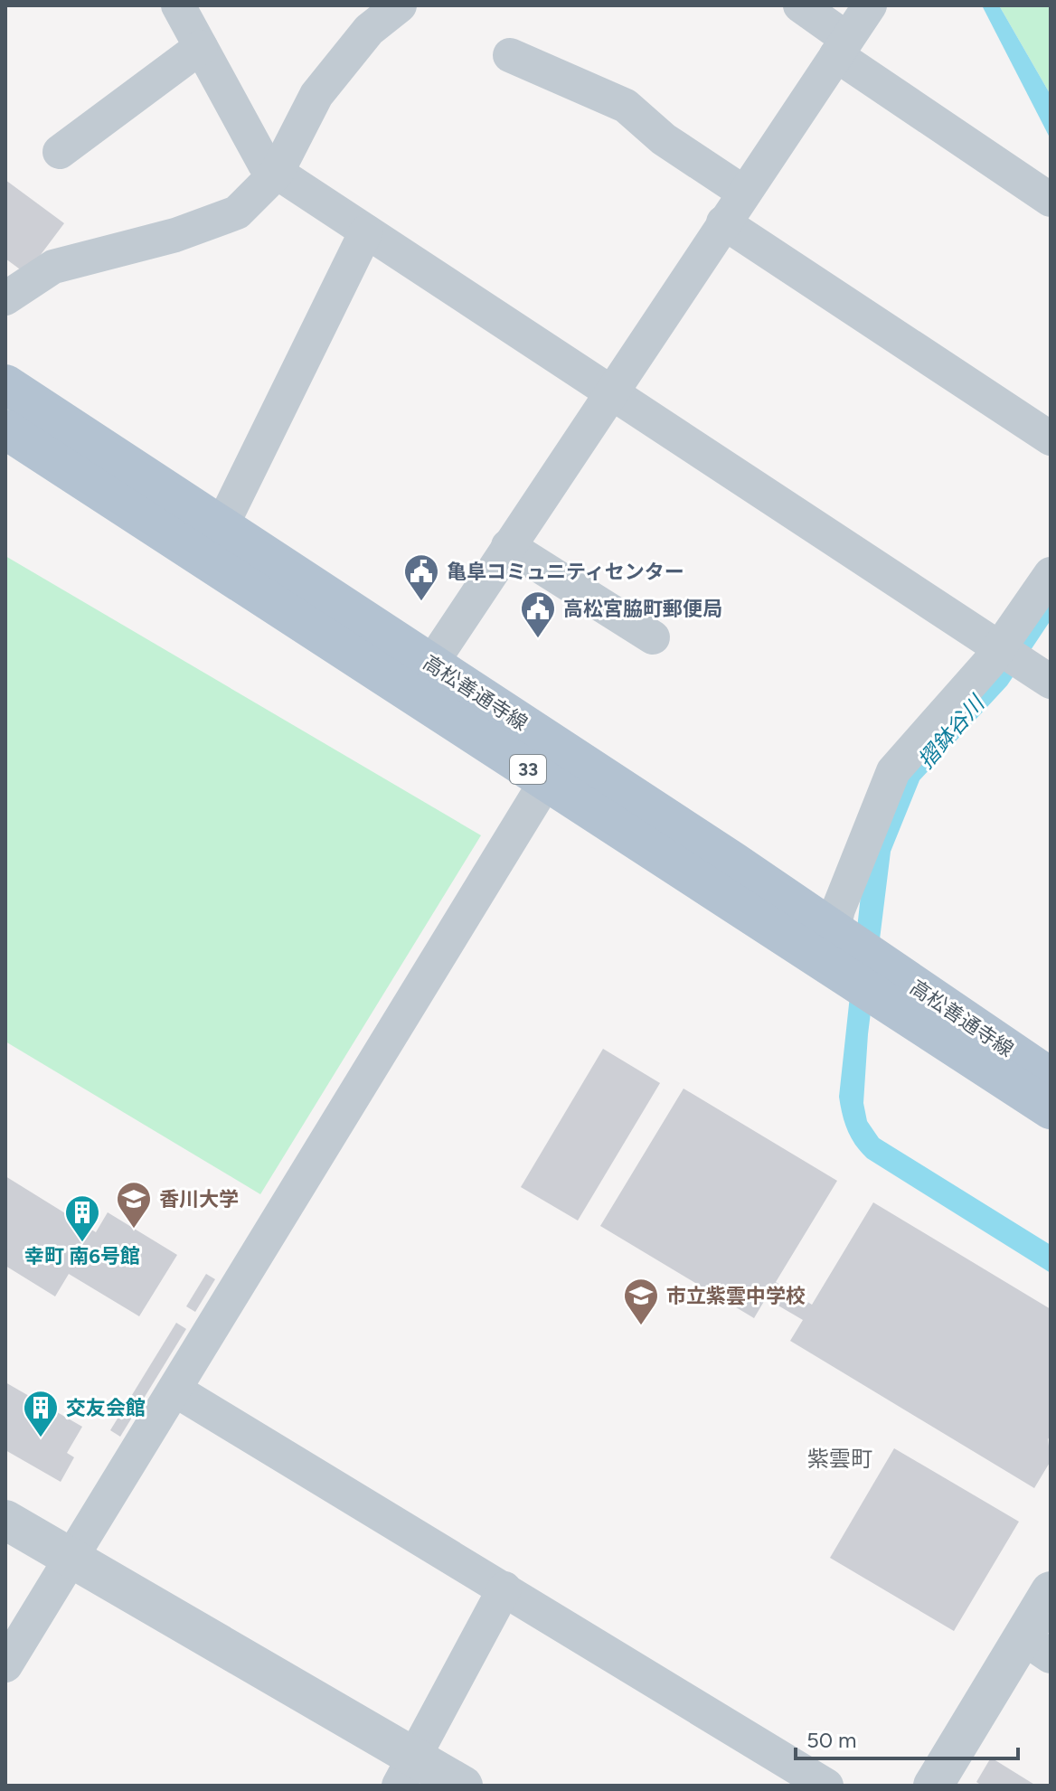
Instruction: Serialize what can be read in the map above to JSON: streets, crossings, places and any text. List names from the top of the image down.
{
  "streets": {
    "main road": ["高松善通寺線", "33"]
  },
  "districts": ["紫雲町"],
  "water": ["摺鉢谷川"],
  "places": {
    "public building": ["亀阜コミュニティセンター", "高松宮脇町郵便局"],
    "school or university": ["香川大学", "市立紫雲中学校"],
    "building": ["幸町 南6号館", "交友会館"]
  },
  "scale_bar": "50 m"
}
